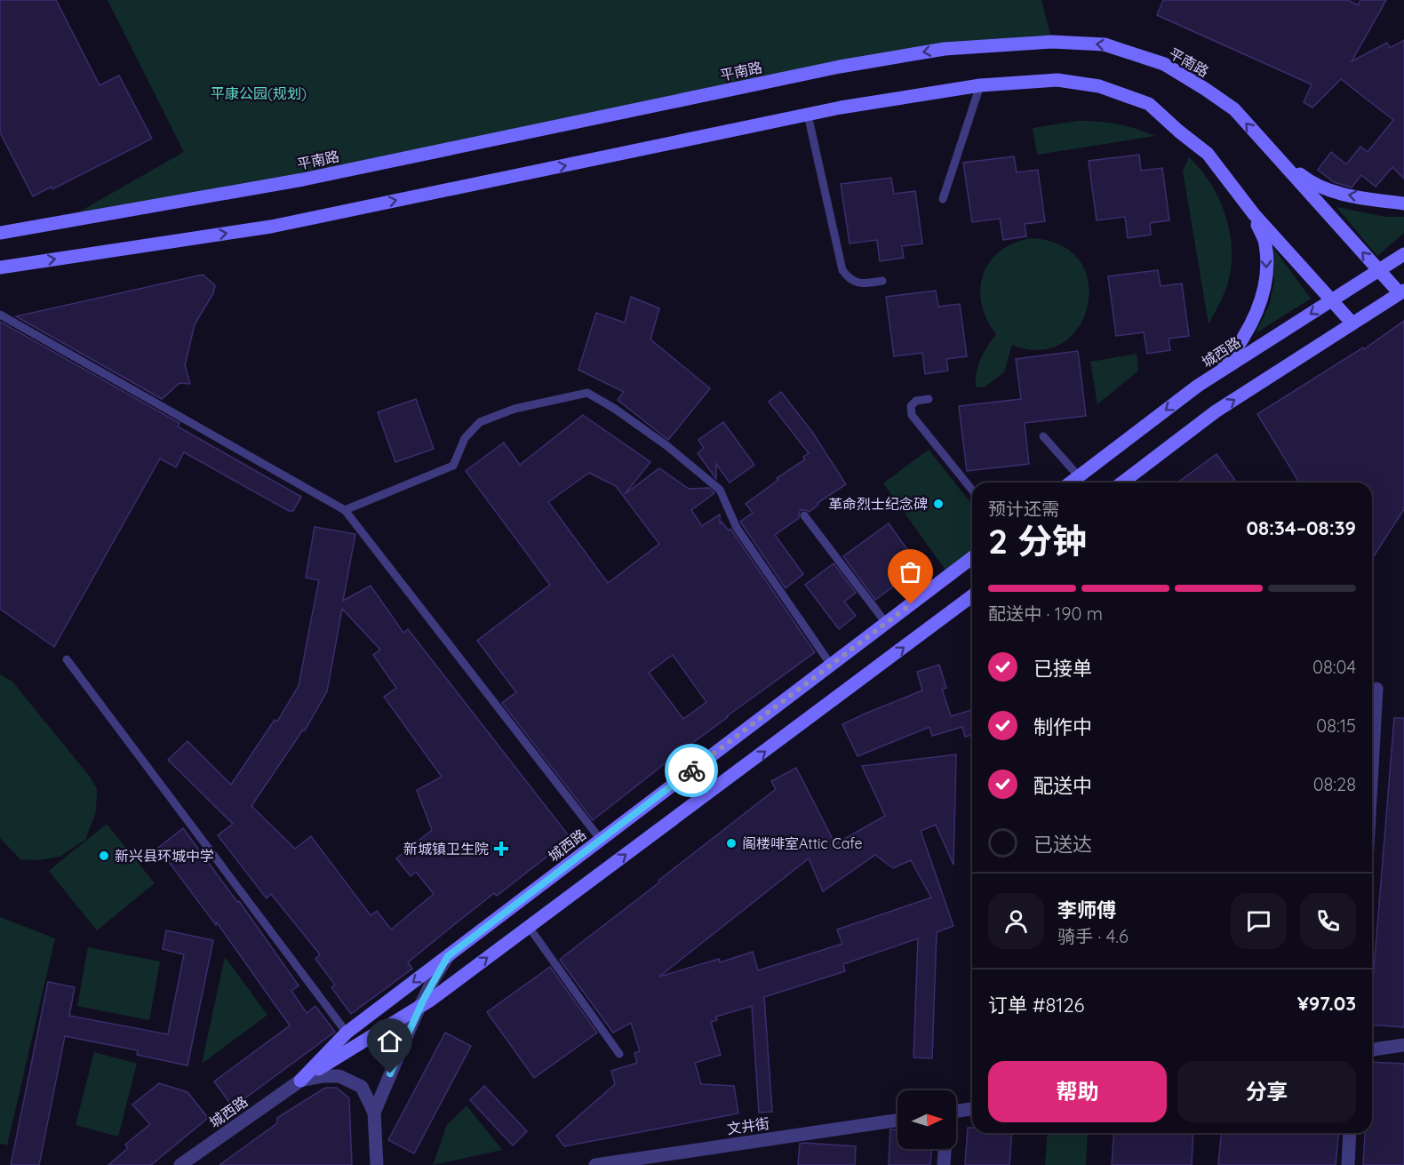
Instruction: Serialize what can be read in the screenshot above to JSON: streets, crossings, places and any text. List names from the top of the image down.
{
  "streets": {
    "main road": ["平南路", "城西路"],
    "street": ["文井街"]
  },
  "crossings": [
    ["平南路", "城西路"]
  ],
  "parks": ["平康公园(规划)"],
  "places": {
    "other": ["革命烈士纪念碑", "阁楼啡室Attic Cafe", "新兴县环城中学"],
    "health": ["新城镇卫生院"]
  },
  "north": "right",
  "page": {
    "heading": ["2 分钟", "预计还需", "08:34–08:39"],
    "panel": [
      "李师傅",
      "骑手 · 4.6",
      "订单 #8126",
      "¥97.03"
    ],
    "bar": "配送中 · 190 m",
    "list": [
      ["已接单", "08:04"],
      ["制作中", "08:15"],
      ["配送中", "08:28"],
      "已送达"
    ],
    "buttons": ["帮助", "分享"]
  }
}
